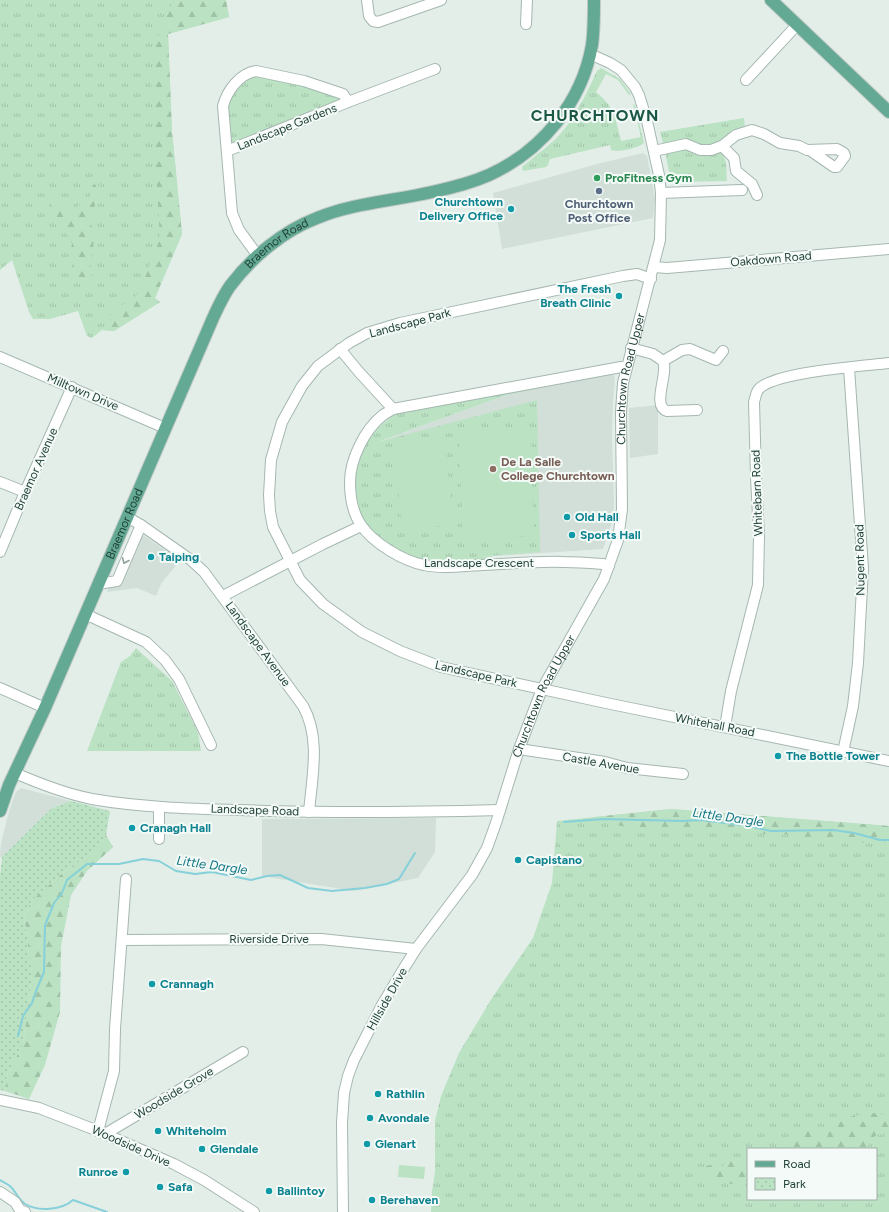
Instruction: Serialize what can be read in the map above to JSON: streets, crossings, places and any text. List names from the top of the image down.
{
  "streets": {
    "main road": ["Braemor Road"],
    "street": [
      "Landscape Gardens",
      "Oakdown Road",
      "Landscape Park",
      "Churchtown Road Upper",
      "Milltown Drive",
      "Braemor Avenue",
      "Whitebarn Road",
      "Nugent Road",
      "Landscape Crescent",
      "Landscape Avenue",
      "Whitehall Road",
      "Castle Avenue",
      "Landscape Road",
      "Riverside Drive",
      "Hillside Drive",
      "Woodside Grove",
      "Woodside Drive"
    ]
  },
  "crossings": [
    ["Landscape Gardens", "Braemor Road"],
    ["Braemor Road", "Churchtown Road Upper"],
    ["Braemor Road", "Milltown Drive"],
    ["Braemor Road", "Landscape Avenue"],
    ["Braemor Road", "Landscape Road"],
    ["Oakdown Road", "Churchtown Road Upper"],
    ["Landscape Park", "Churchtown Road Upper"],
    ["Landscape Park", "Whitehall Road"],
    ["Churchtown Road Upper", "Landscape Crescent"],
    ["Churchtown Road Upper", "Whitehall Road"],
    ["Churchtown Road Upper", "Castle Avenue"],
    ["Churchtown Road Upper", "Landscape Road"],
    ["Churchtown Road Upper", "Hillside Drive"],
    ["Milltown Drive", "Braemor Avenue"],
    ["Whitebarn Road", "Nugent Road"],
    ["Whitebarn Road", "Whitehall Road"],
    ["Nugent Road", "Whitehall Road"],
    ["Landscape Avenue", "Landscape Road"],
    ["Landscape Road", "Hillside Drive"],
    ["Riverside Drive", "Hillside Drive"],
    ["Woodside Grove", "Woodside Drive"]
  ],
  "districts": ["CHURCHTOWN"],
  "water": ["Little Dargle"],
  "places": [
    "ProFitness Gym",
    "Churchtown Post Office",
    "Churchtown Delivery Office",
    "The Fresh Breath Clinic",
    "De La Salle College Churchtown",
    "Old Hall",
    "Sports Hall",
    "Taiping",
    "The Bottle Tower",
    "Cranagh Hall",
    "Capistano",
    "Crannagh",
    "Rathlin",
    "Avondale",
    "Whiteholm",
    "Glenart",
    "Glendale",
    "Runroe",
    "Safa",
    "Ballintoy",
    "Berehaven"
  ],
  "legend": ["Road", "Park"]
}
